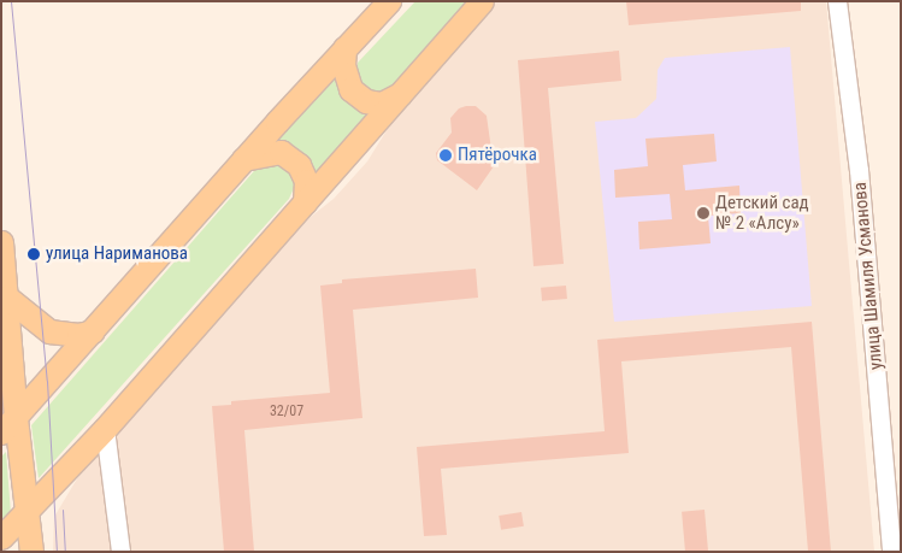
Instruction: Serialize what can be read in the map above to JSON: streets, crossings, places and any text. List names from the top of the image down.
{
  "streets": {
    "street": ["улица Шамиля Усманова"]
  },
  "places": ["Пятёрочка", "Детский сад № 2 «Алсу»", "улица Нариманова"],
  "house_numbers": ["32/07"]
}
